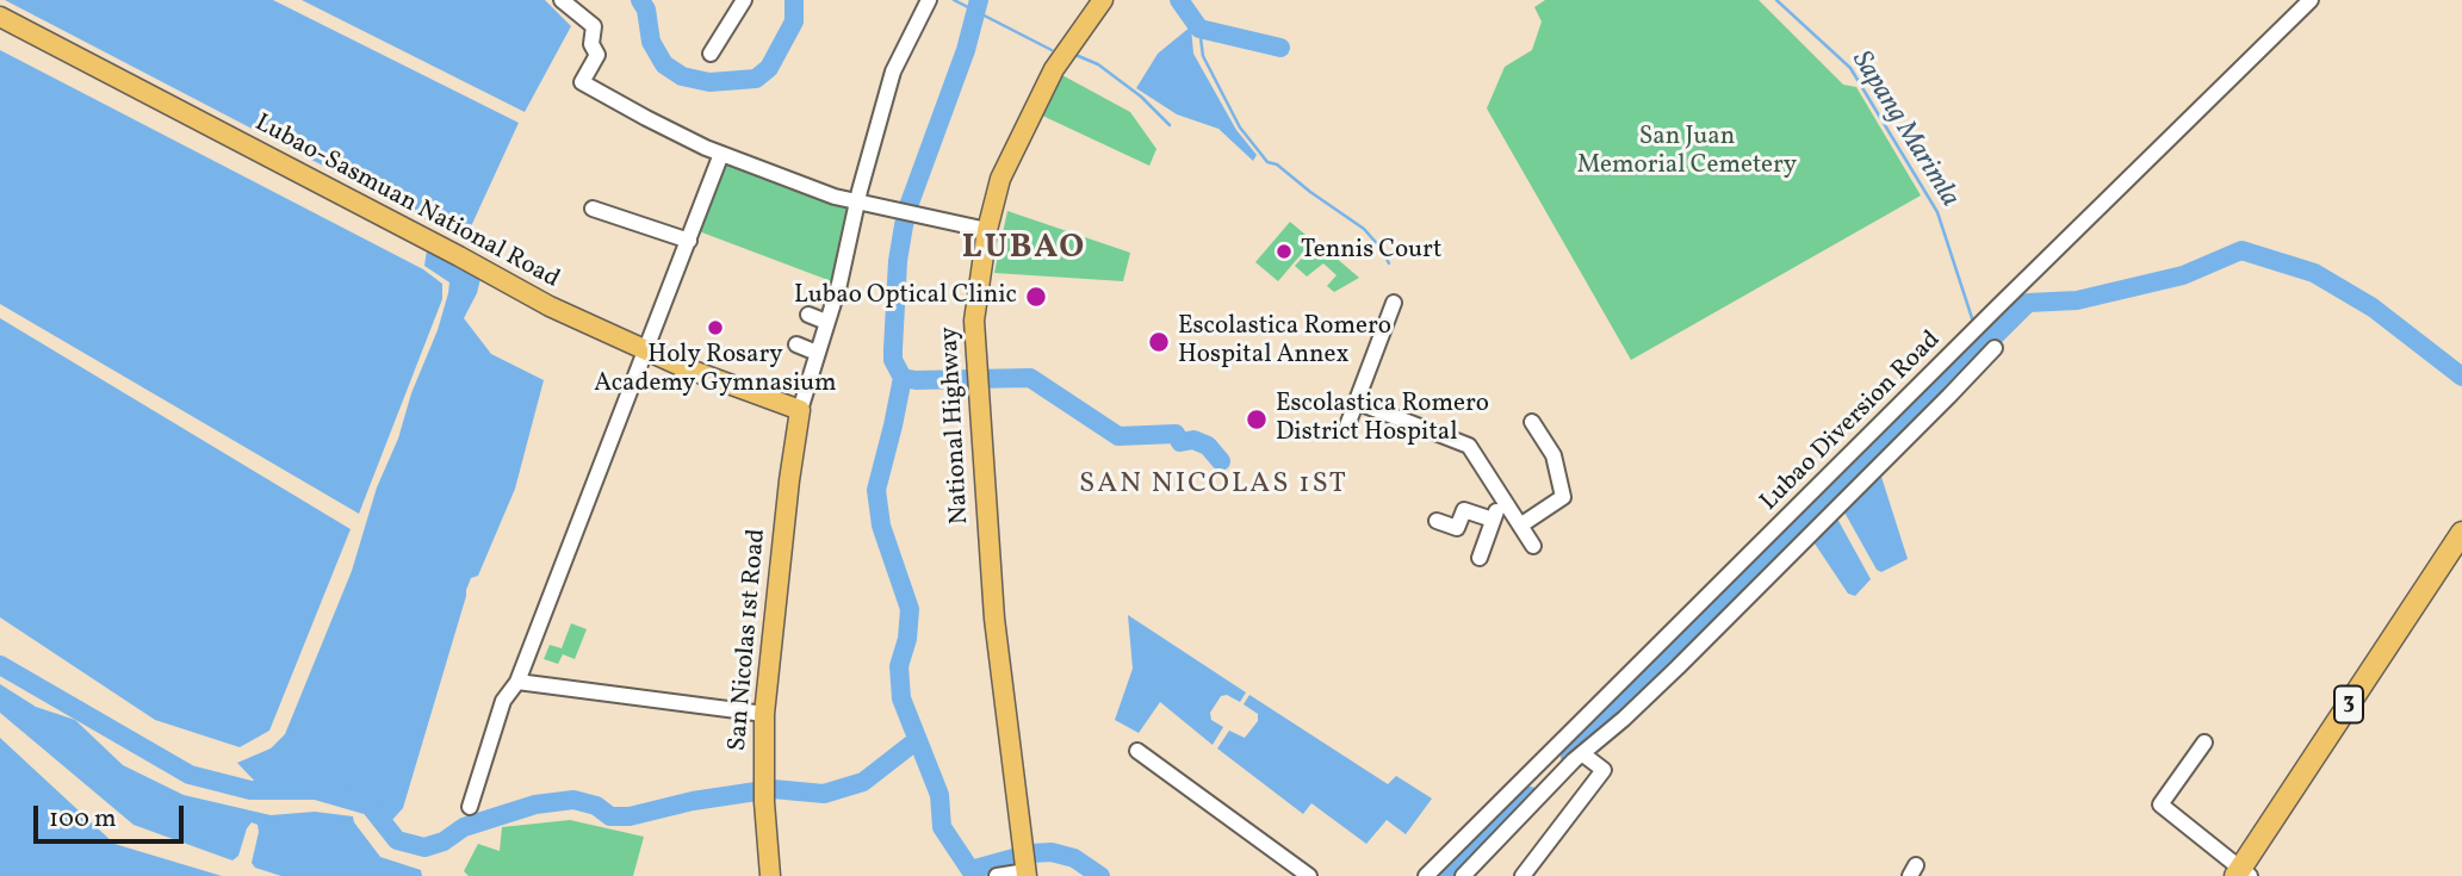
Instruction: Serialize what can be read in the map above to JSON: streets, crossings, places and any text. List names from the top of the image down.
{
  "streets": {
    "highway": ["3"],
    "main road": ["Lubao-Sasmuan National Road", "National Highway", "San Nicolas 1st Road"],
    "street": ["Lubao Diversion Road"]
  },
  "crossings": [
    ["Lubao-Sasmuan National Road", "San Nicolas 1st Road"]
  ],
  "districts": ["LUBAO", "SAN NICOLAS 1ST"],
  "water": ["Sapang Marimla"],
  "parks": ["San Juan Memorial Cemetery"],
  "places": [
    "Tennis Court",
    "Lubao Optical Clinic",
    "Holy Rosary Academy Gymnasium",
    "Escolastica Romero Hospital Annex",
    "Escolastica Romero District Hospital"
  ],
  "scale_bar": "100 m"
}
